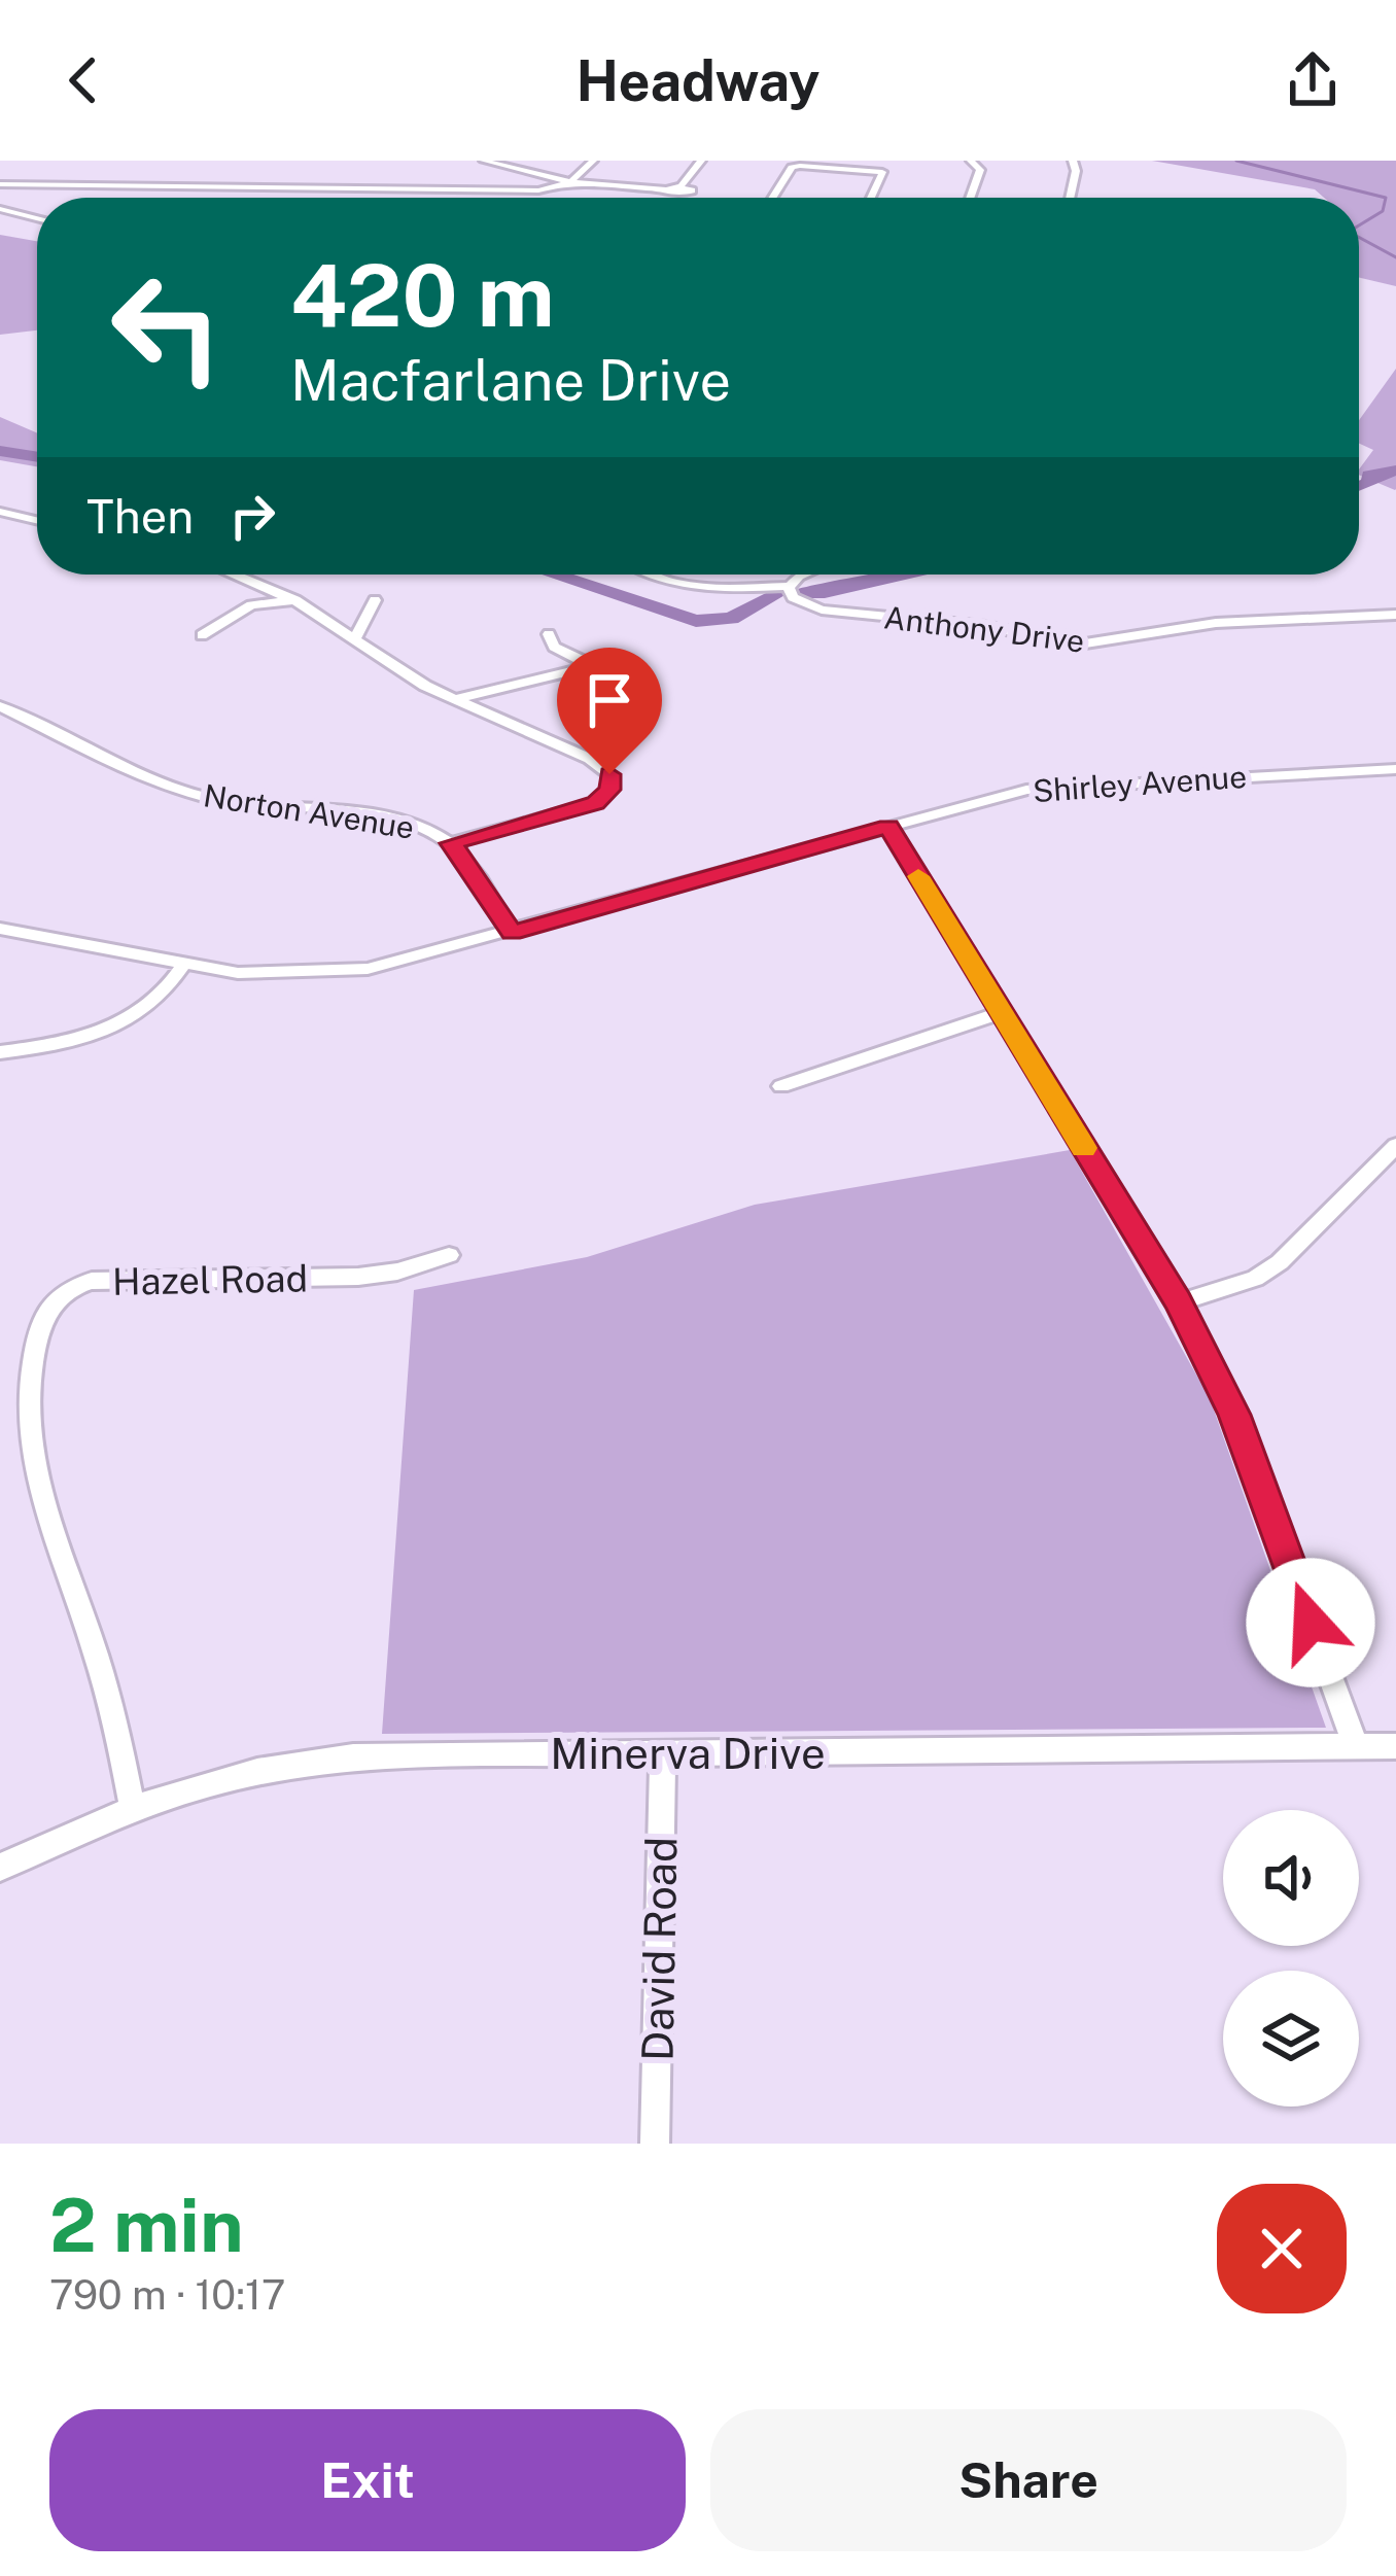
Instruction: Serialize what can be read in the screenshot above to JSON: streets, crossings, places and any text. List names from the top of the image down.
{
  "streets": {
    "street": [
      "Anthony Drive",
      "Shirley Avenue",
      "Norton Avenue",
      "Hazel Road",
      "Minerva Drive",
      "David Road"
    ]
  },
  "crossings": [
    ["Shirley Avenue", "Norton Avenue"],
    ["Hazel Road", "Minerva Drive"],
    ["Minerva Drive", "David Road"]
  ],
  "page": {
    "header": "Headway",
    "turn": ["420 m", "Macfarlane Drive"],
    "then": "Then",
    "heading": ["2 min", "790 m · 10:17"],
    "buttons": ["Exit", "Share"]
  }
}
